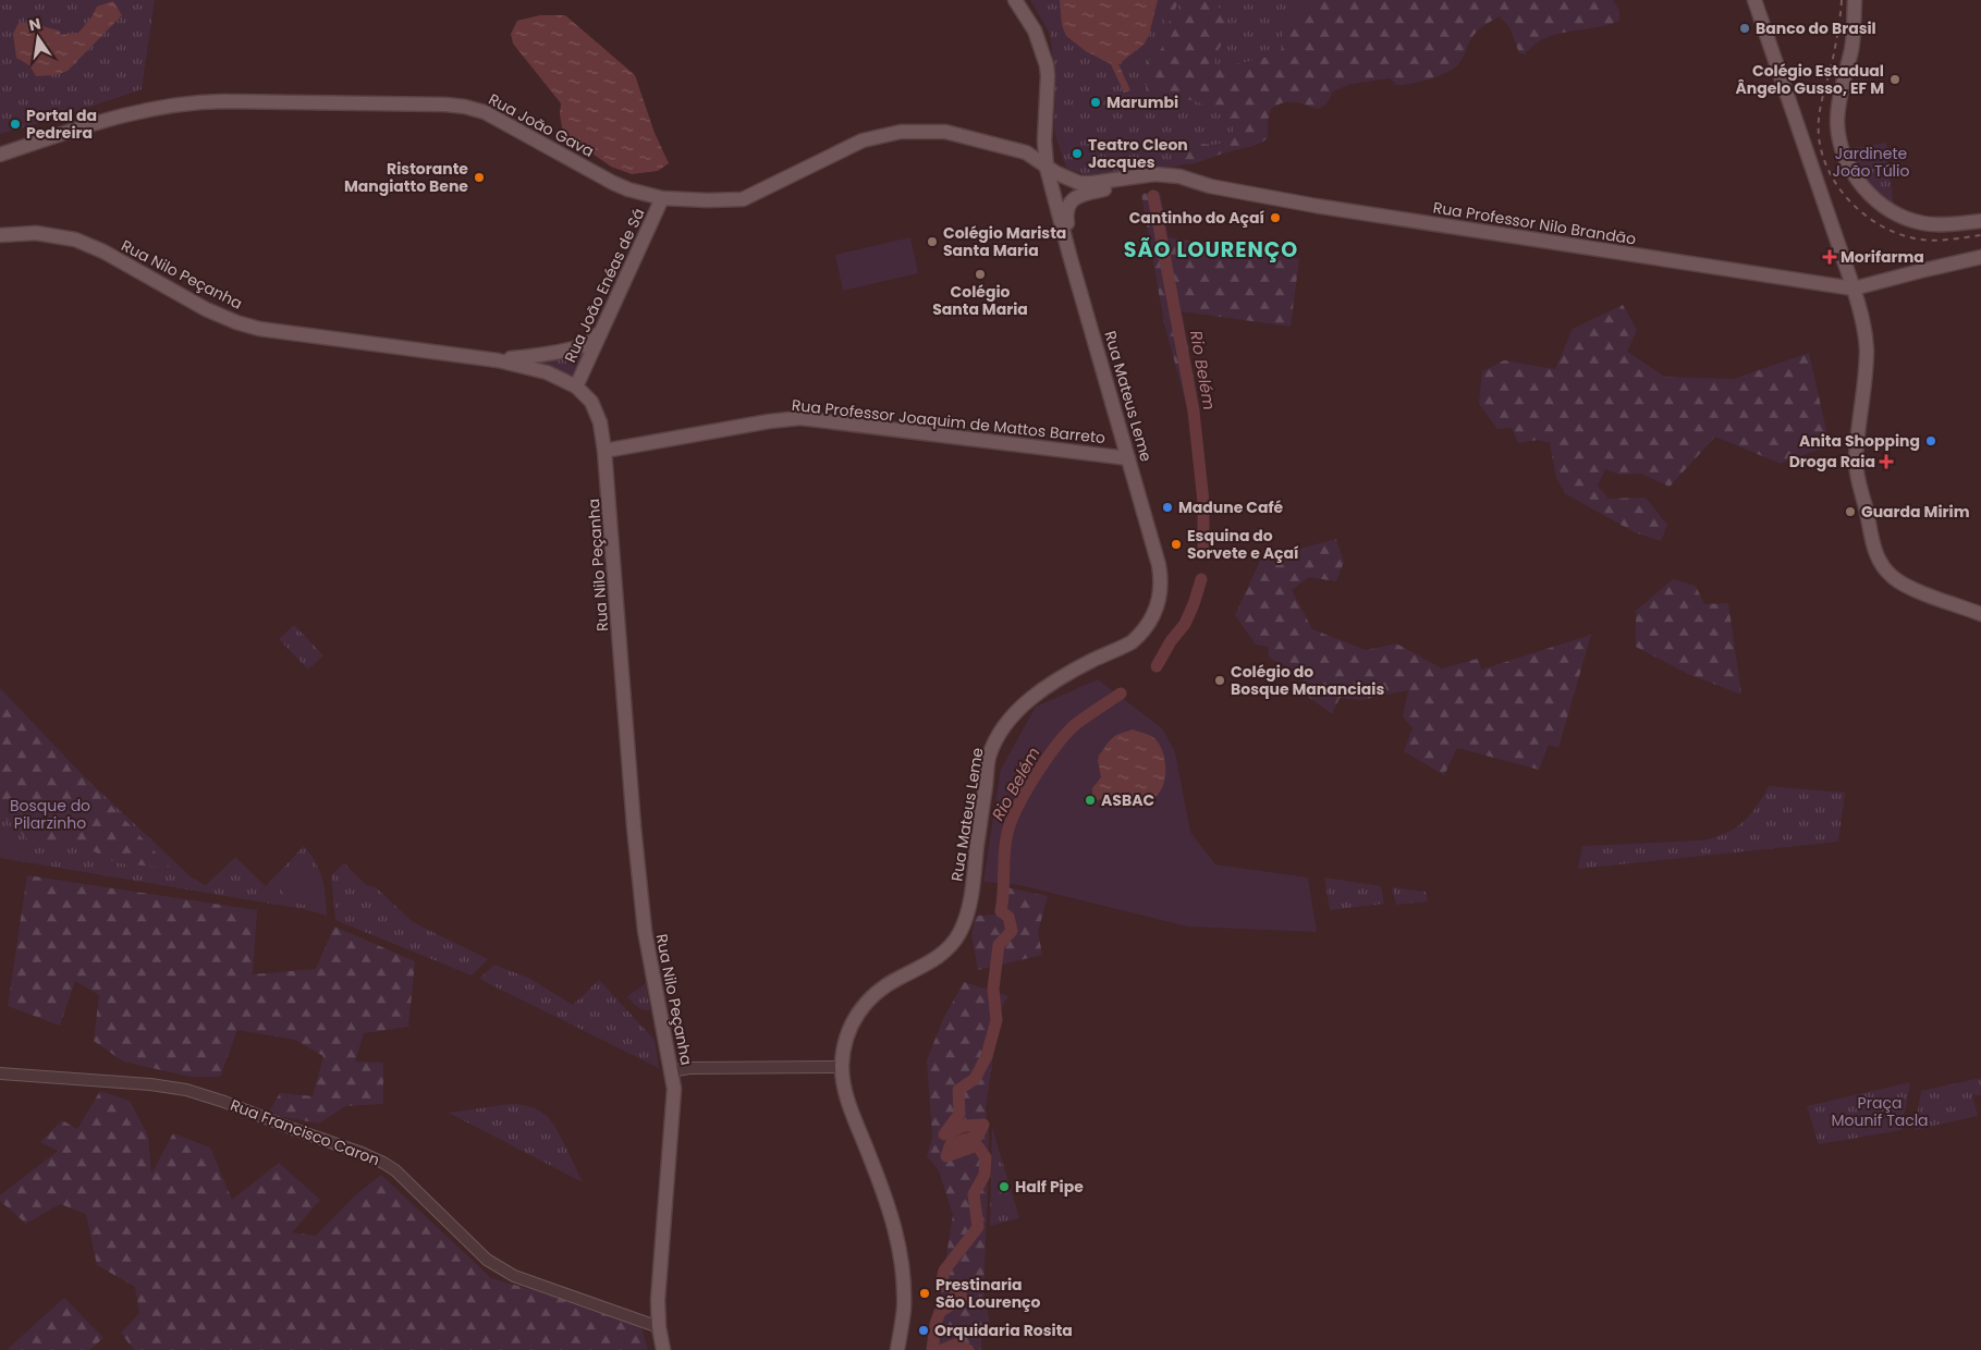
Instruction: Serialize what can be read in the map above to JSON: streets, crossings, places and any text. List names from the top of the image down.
{
  "streets": {
    "main road": [
      "Rua João Gava",
      "Rua Professor Nilo Brandão",
      "Rua Nilo Peçanha",
      "Rua João Enéas de Sá",
      "Rua Mateus Leme",
      "Rua Professor Joaquim de Mattos Barreto"
    ],
    "street": ["Rua Francisco Caron"]
  },
  "crossings": [
    ["Rua João Gava", "Rua Professor Nilo Brandão"],
    ["Rua João Gava", "Rua João Enéas de Sá"],
    ["Rua João Gava", "Rua Mateus Leme"],
    ["Rua Professor Nilo Brandão", "Rua Mateus Leme"],
    ["Rua Nilo Peçanha", "Rua João Enéas de Sá"],
    ["Rua Nilo Peçanha", "Rua Professor Joaquim de Mattos Barreto"],
    ["Rua Nilo Peçanha", "Rua Francisco Caron"],
    ["Rua Mateus Leme", "Rua Professor Joaquim de Mattos Barreto"]
  ],
  "districts": ["SÃO LOURENÇO"],
  "water": ["Rio Belém"],
  "parks": ["Jardinete João Túlio", "Bosque do Pilarzinho", "Praça Mounif Tacla"],
  "places": {
    "other": [
      "Banco do Brasil",
      "Colégio Estadual Ângelo Gusso, EF M",
      "Marumbi",
      "Portal da Pedreira",
      "Teatro Cleon Jacques",
      "Ristorante Mangiatto Bene",
      "Cantinho do Açaí",
      "Colégio Marista Santa Maria",
      "Colégio Santa Maria",
      "Anita Shopping",
      "Madune Café",
      "Guarda Mirim",
      "Esquina do Sorvete e Açaí",
      "Colégio do Bosque Mananciais",
      "ASBAC",
      "Half Pipe",
      "Prestinaria São Lourenço",
      "Orquidaria Rosita"
    ],
    "health": ["Morifarma", "Droga Raia"]
  },
  "north": "top"
}
